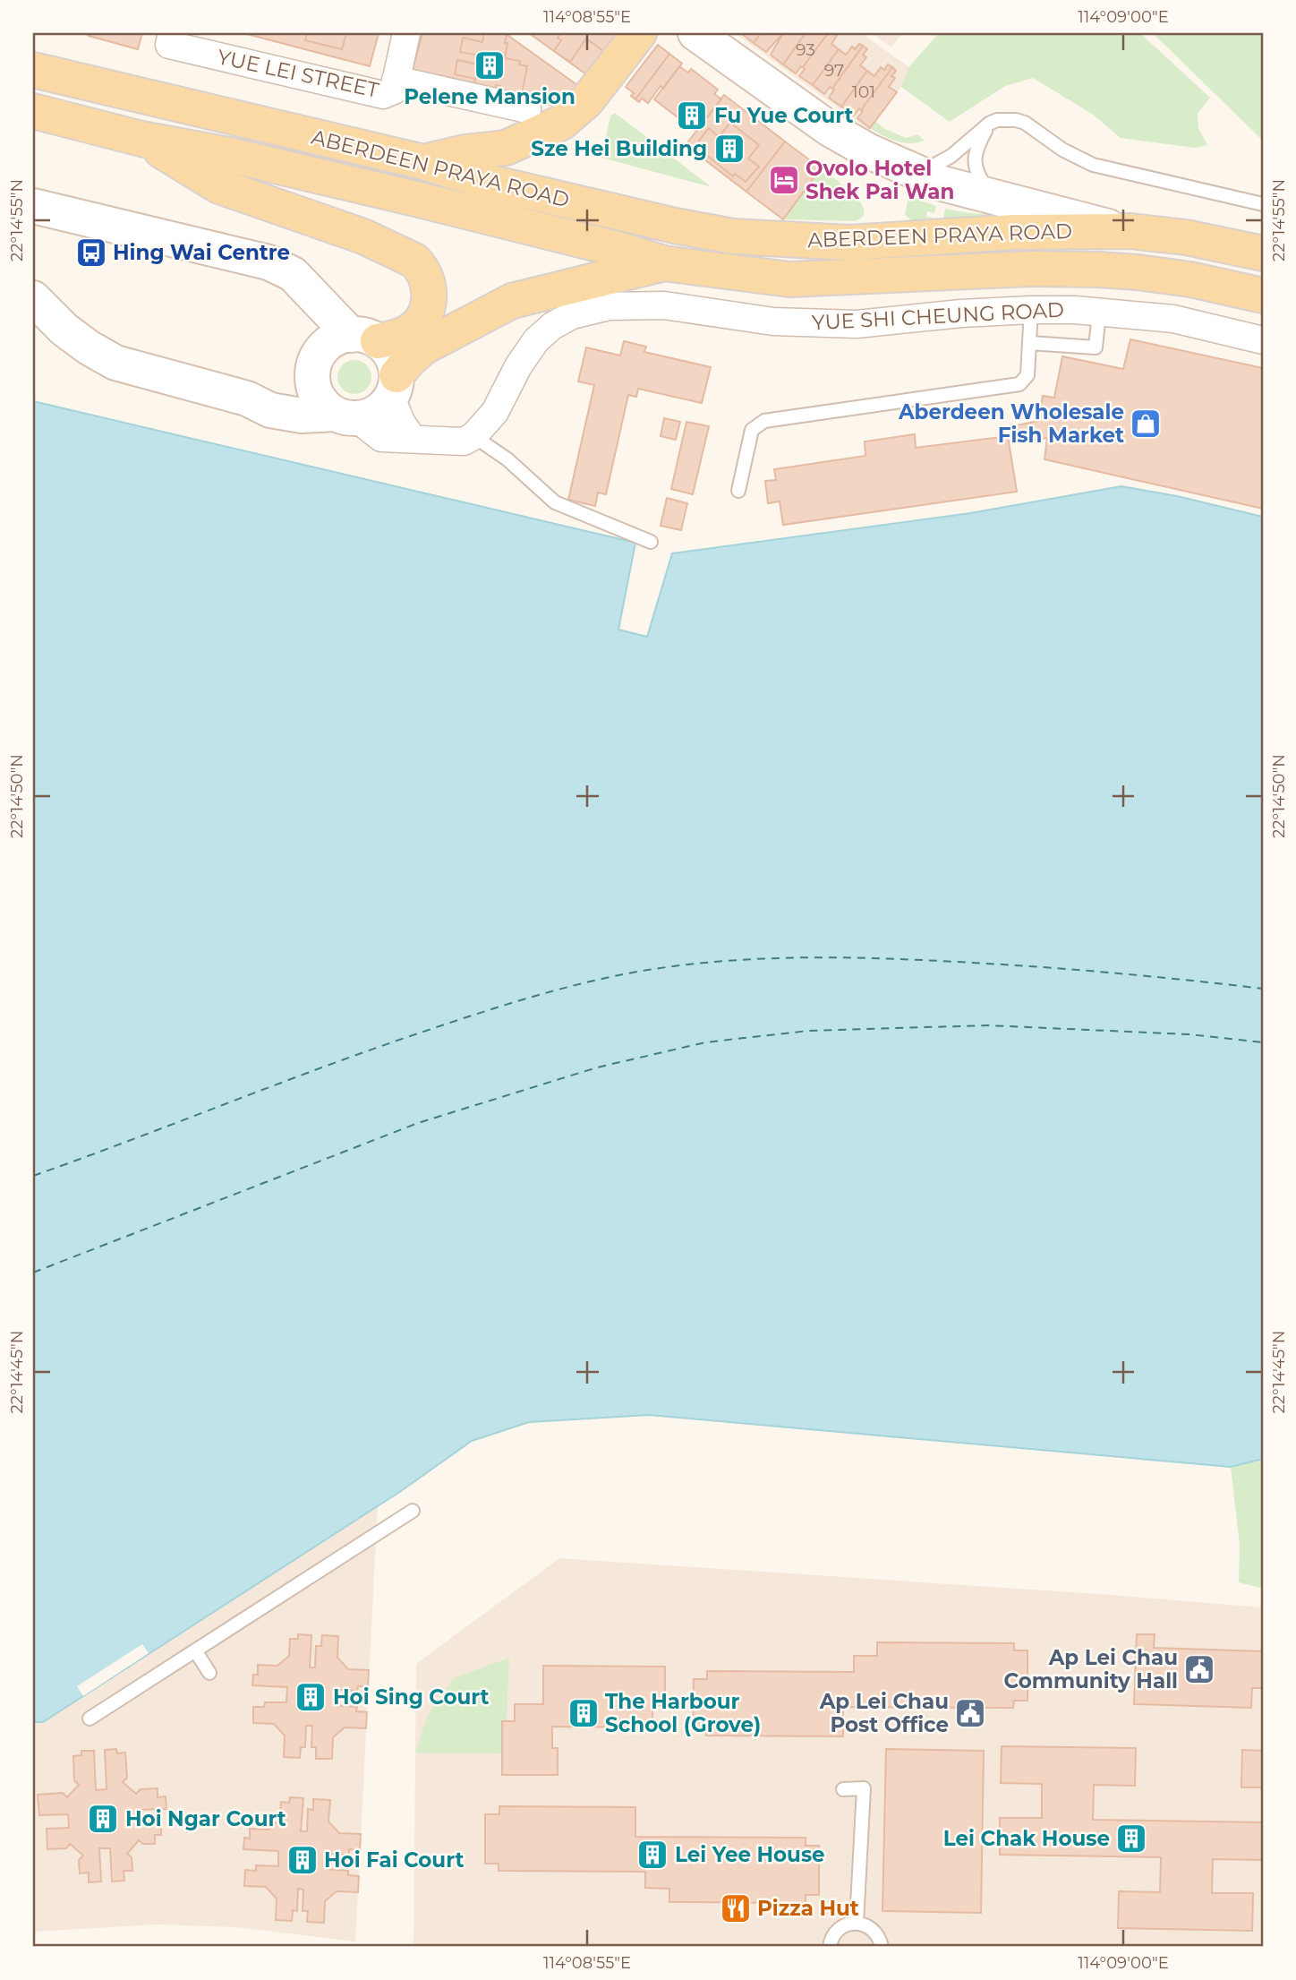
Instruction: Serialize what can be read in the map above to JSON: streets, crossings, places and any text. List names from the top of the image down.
{
  "streets": {
    "main road": ["ABERDEEN PRAYA ROAD"],
    "street": ["YUE LEI STREET", "YUE SHI CHEUNG ROAD"]
  },
  "places": {
    "building": [
      "Pelene Mansion",
      "Fu Yue Court",
      "Sze Hei Building",
      "Hoi Sing Court",
      "The Harbour School (Grove)",
      "Hoi Ngar Court",
      "Lei Chak House",
      "Lei Yee House",
      "Hoi Fai Court"
    ],
    "hotel": ["Ovolo Hotel Shek Pai Wan"],
    "bus stop": ["Hing Wai Centre"],
    "shop": ["Aberdeen Wholesale Fish Market"],
    "public building": ["Ap Lei Chau Community Hall", "Ap Lei Chau Post Office"],
    "restaurant": ["Pizza Hut"]
  },
  "house_numbers": ["93", "97", "101"],
  "coordinates": [
    "114°08'55\"E",
    "114°09'00\"E",
    "22°14'55\"N",
    "22°14'50\"N",
    "22°14'45\"N"
  ]
}
